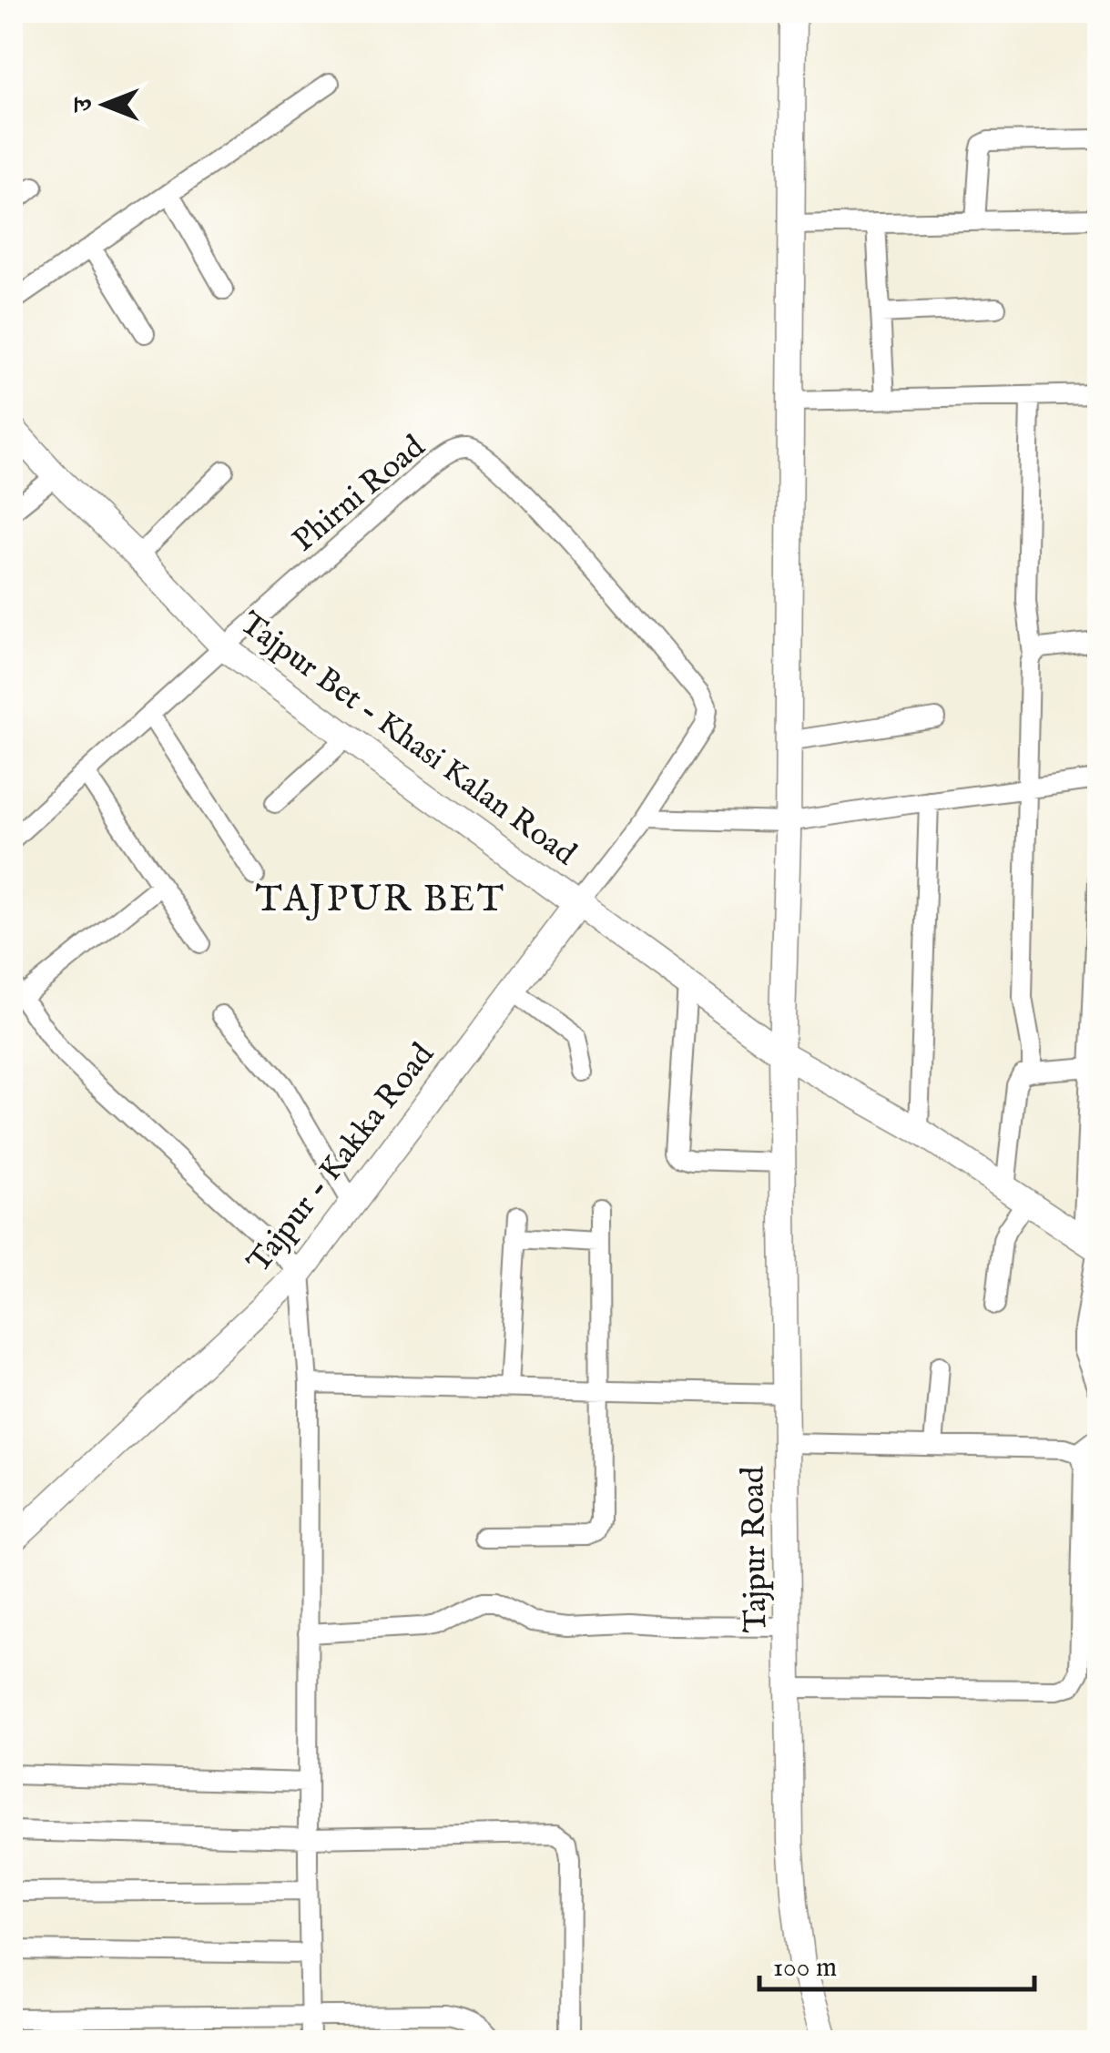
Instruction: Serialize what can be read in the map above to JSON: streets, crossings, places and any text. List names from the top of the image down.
{
  "streets": {
    "street": [
      "Phirni Road",
      "Tajpur Bet - Khasi Kalan Road",
      "Tajpur - Kakka Road",
      "Tajpur Road"
    ]
  },
  "crossings": [
    ["Phirni Road", "Tajpur Bet - Khasi Kalan Road"],
    ["Phirni Road", "Tajpur - Kakka Road"],
    ["Tajpur Bet - Khasi Kalan Road", "Tajpur - Kakka Road"],
    ["Tajpur Bet - Khasi Kalan Road", "Tajpur Road"]
  ],
  "districts": ["TAJPUR BET"],
  "scale_bar": "100 m",
  "north": "left"
}
